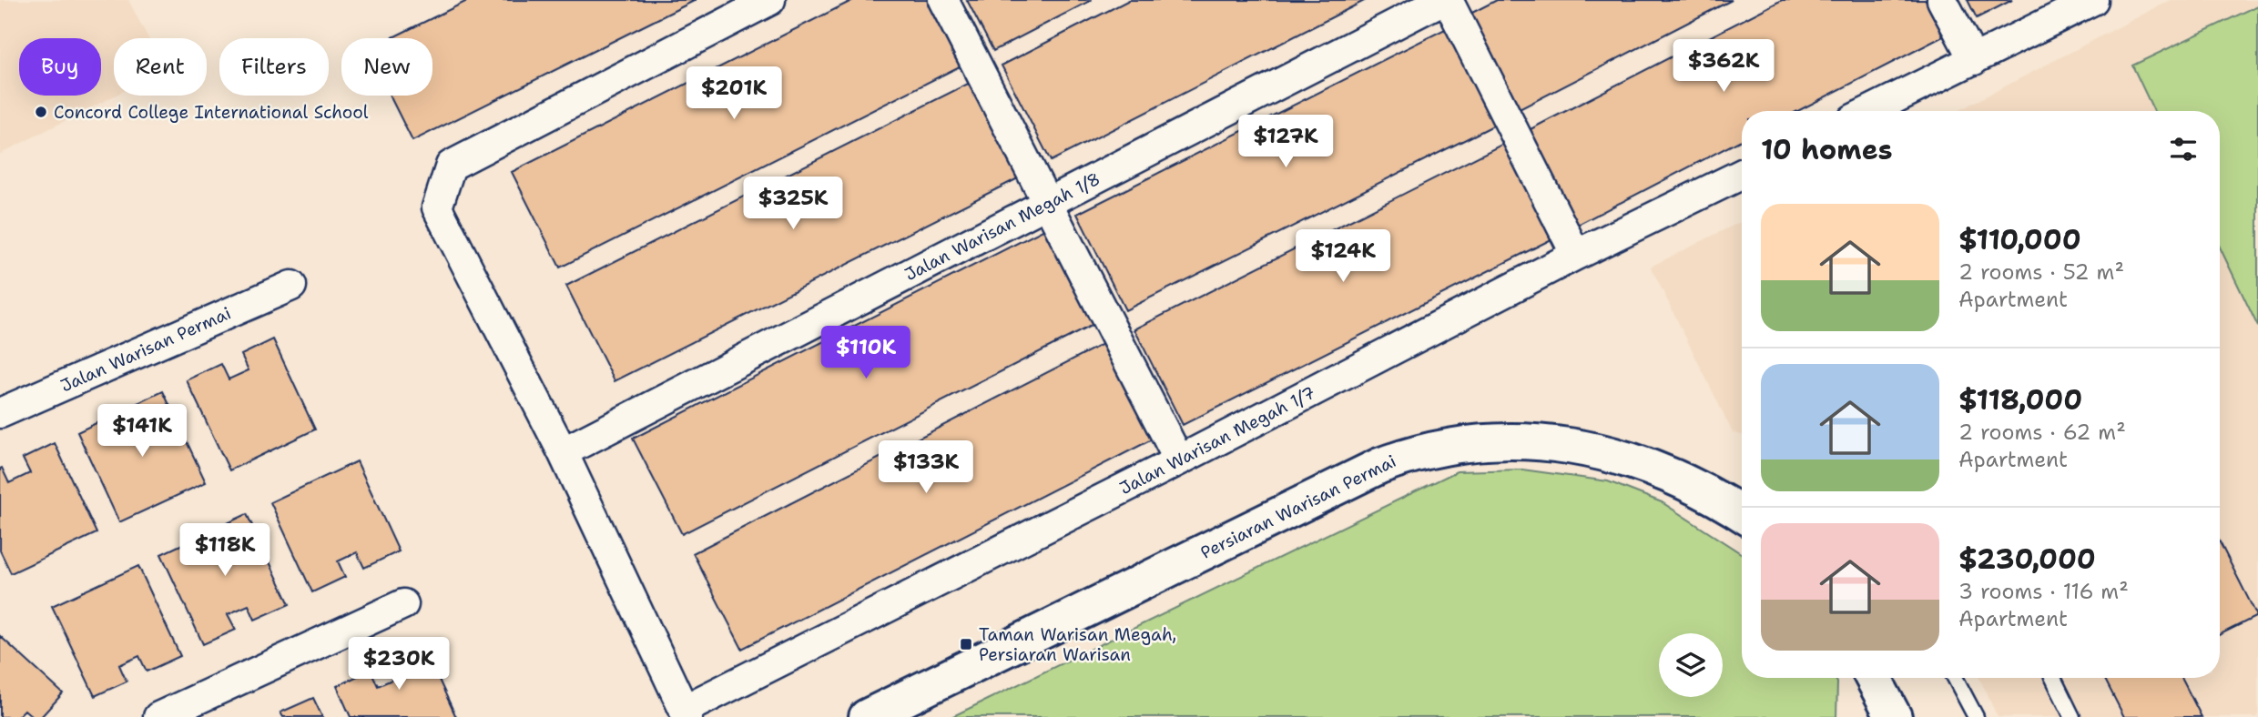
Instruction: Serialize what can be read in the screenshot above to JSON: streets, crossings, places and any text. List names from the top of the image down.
{
  "streets": {
    "street": [
      "Jalan Warisan Megah 1/8",
      "Jalan Warisan Permai",
      "Jalan Warisan Megah 1/7",
      "Persiaran Warisan Permai"
    ]
  },
  "places": {
    "other": ["Concord College International School"],
    "transit": ["Taman Warisan Megah, Persiaran Warisan"]
  },
  "page": {
    "chip": [
      "Buy",
      "Rent",
      "Filters",
      "New"
    ],
    "price": [
      "$362K",
      "$201K",
      "$127K",
      "$325K",
      "$124K",
      "$110K",
      "$141K",
      "$133K",
      "$118K",
      "$230K"
    ],
    "heading": "10 homes",
    "list": [
      {
        "name": "$110,000",
        "note": "2 rooms · 52 m² · Apartment"
      },
      {
        "name": "$118,000",
        "note": "2 rooms · 62 m² · Apartment"
      },
      {
        "name": "$230,000",
        "note": "3 rooms · 116 m² · Apartment"
      }
    ]
  }
}
